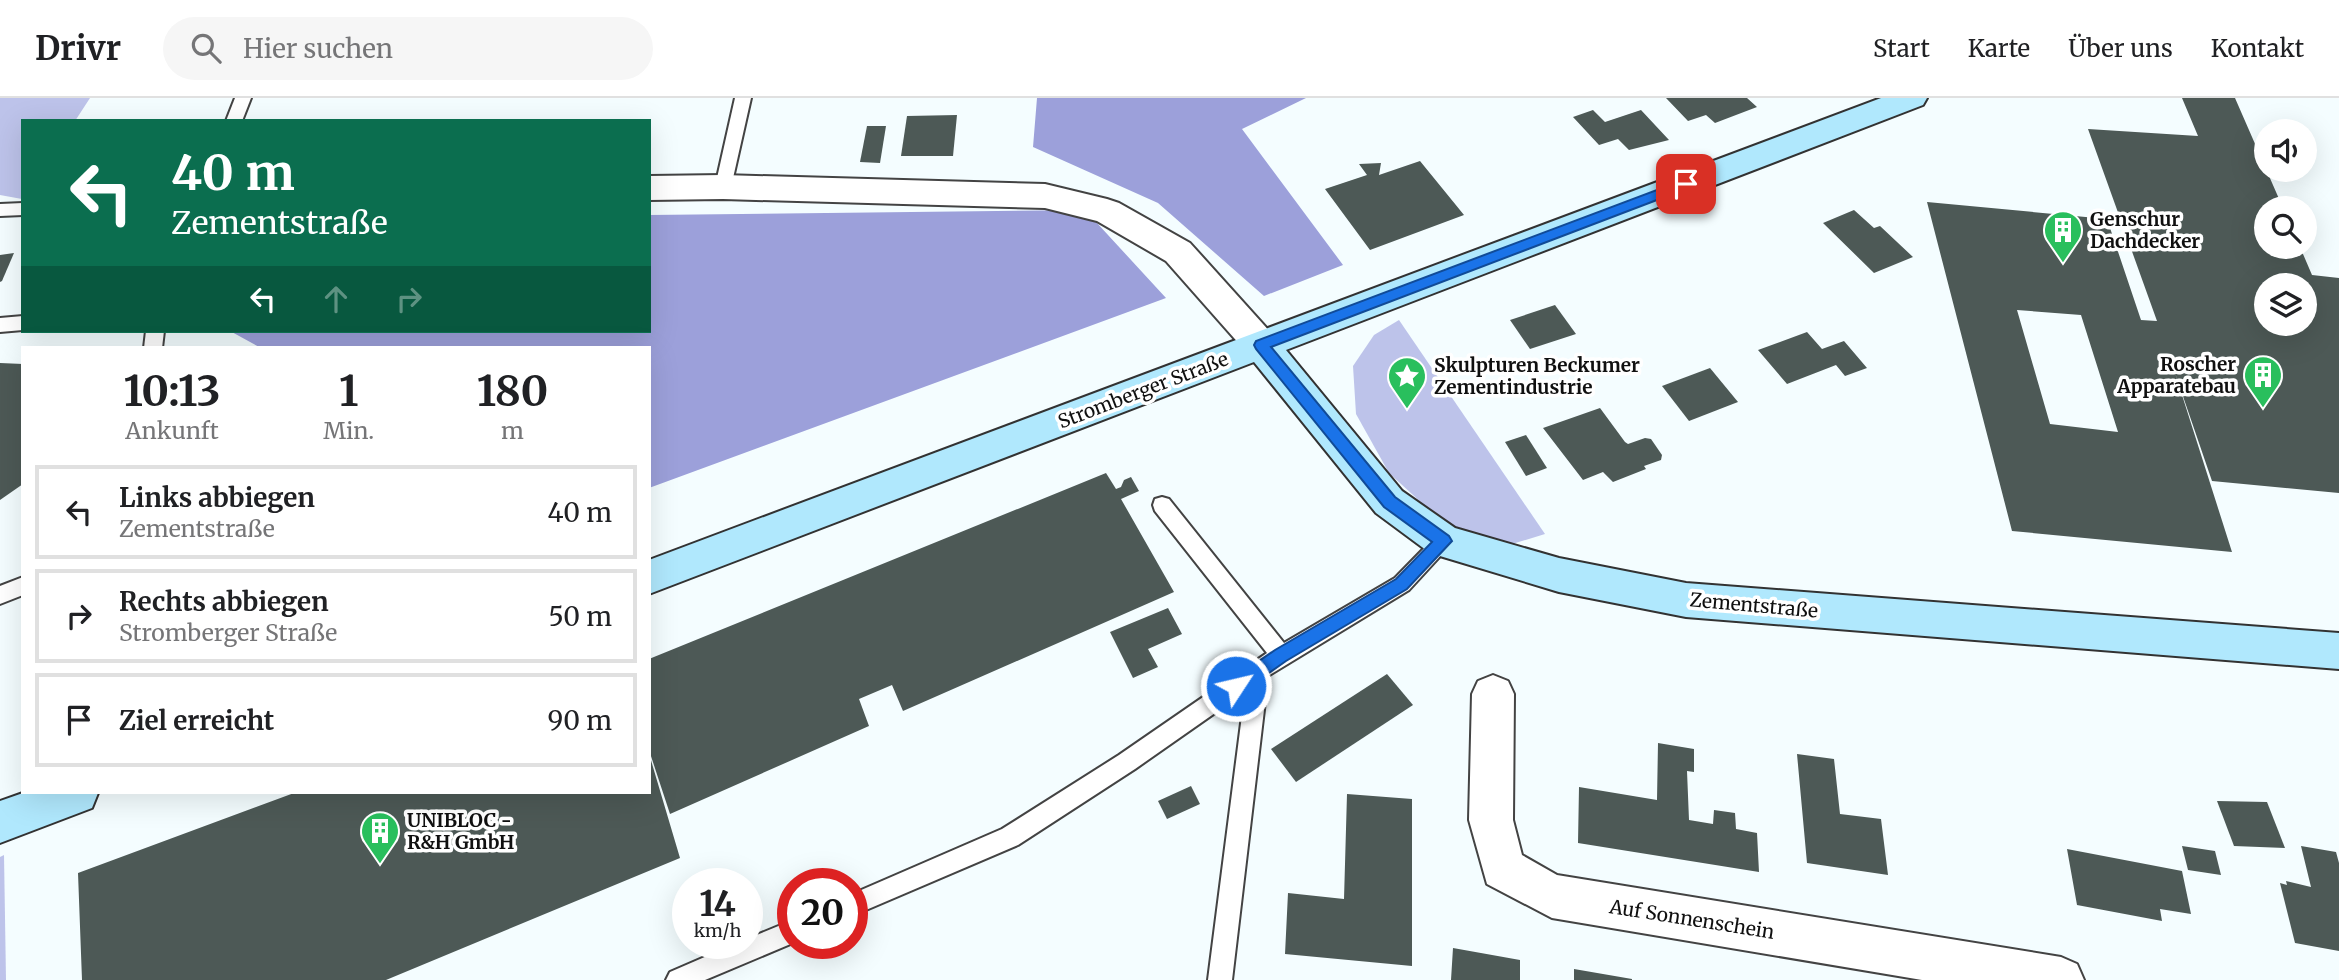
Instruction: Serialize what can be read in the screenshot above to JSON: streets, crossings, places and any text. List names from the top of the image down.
{
  "streets": {
    "main road": ["Stromberger Straße", "Zementstraße"],
    "street": ["Auf Sonnenschein"]
  },
  "crossings": [
    ["Stromberger Straße", "Zementstraße"]
  ],
  "places": {
    "building": ["Genschur Dachdecker", "Roscher Apparatebau", "UNIBLOC - R&H GmbH"],
    "place": ["Skulpturen Beckumer Zementindustrie"]
  },
  "page": {
    "header": "Drivr",
    "search": "Hier suchen",
    "nav": [
      "Start",
      "Karte",
      "Über uns",
      "Kontakt"
    ],
    "turn": ["40 m", "Zementstraße"],
    "eta": [
      "10:13",
      "Ankunft",
      "1",
      "Min.",
      "180",
      "m"
    ],
    "list": [
      {
        "name": "Links abbiegen",
        "note": "Zementstraße",
        "value": "40 m"
      },
      {
        "name": "Rechts abbiegen",
        "note": "Stromberger Straße",
        "value": "50 m"
      },
      {
        "name": "Ziel erreicht",
        "value": "90 m"
      }
    ],
    "speed": "14 km/h",
    "limit": "20"
  }
}
